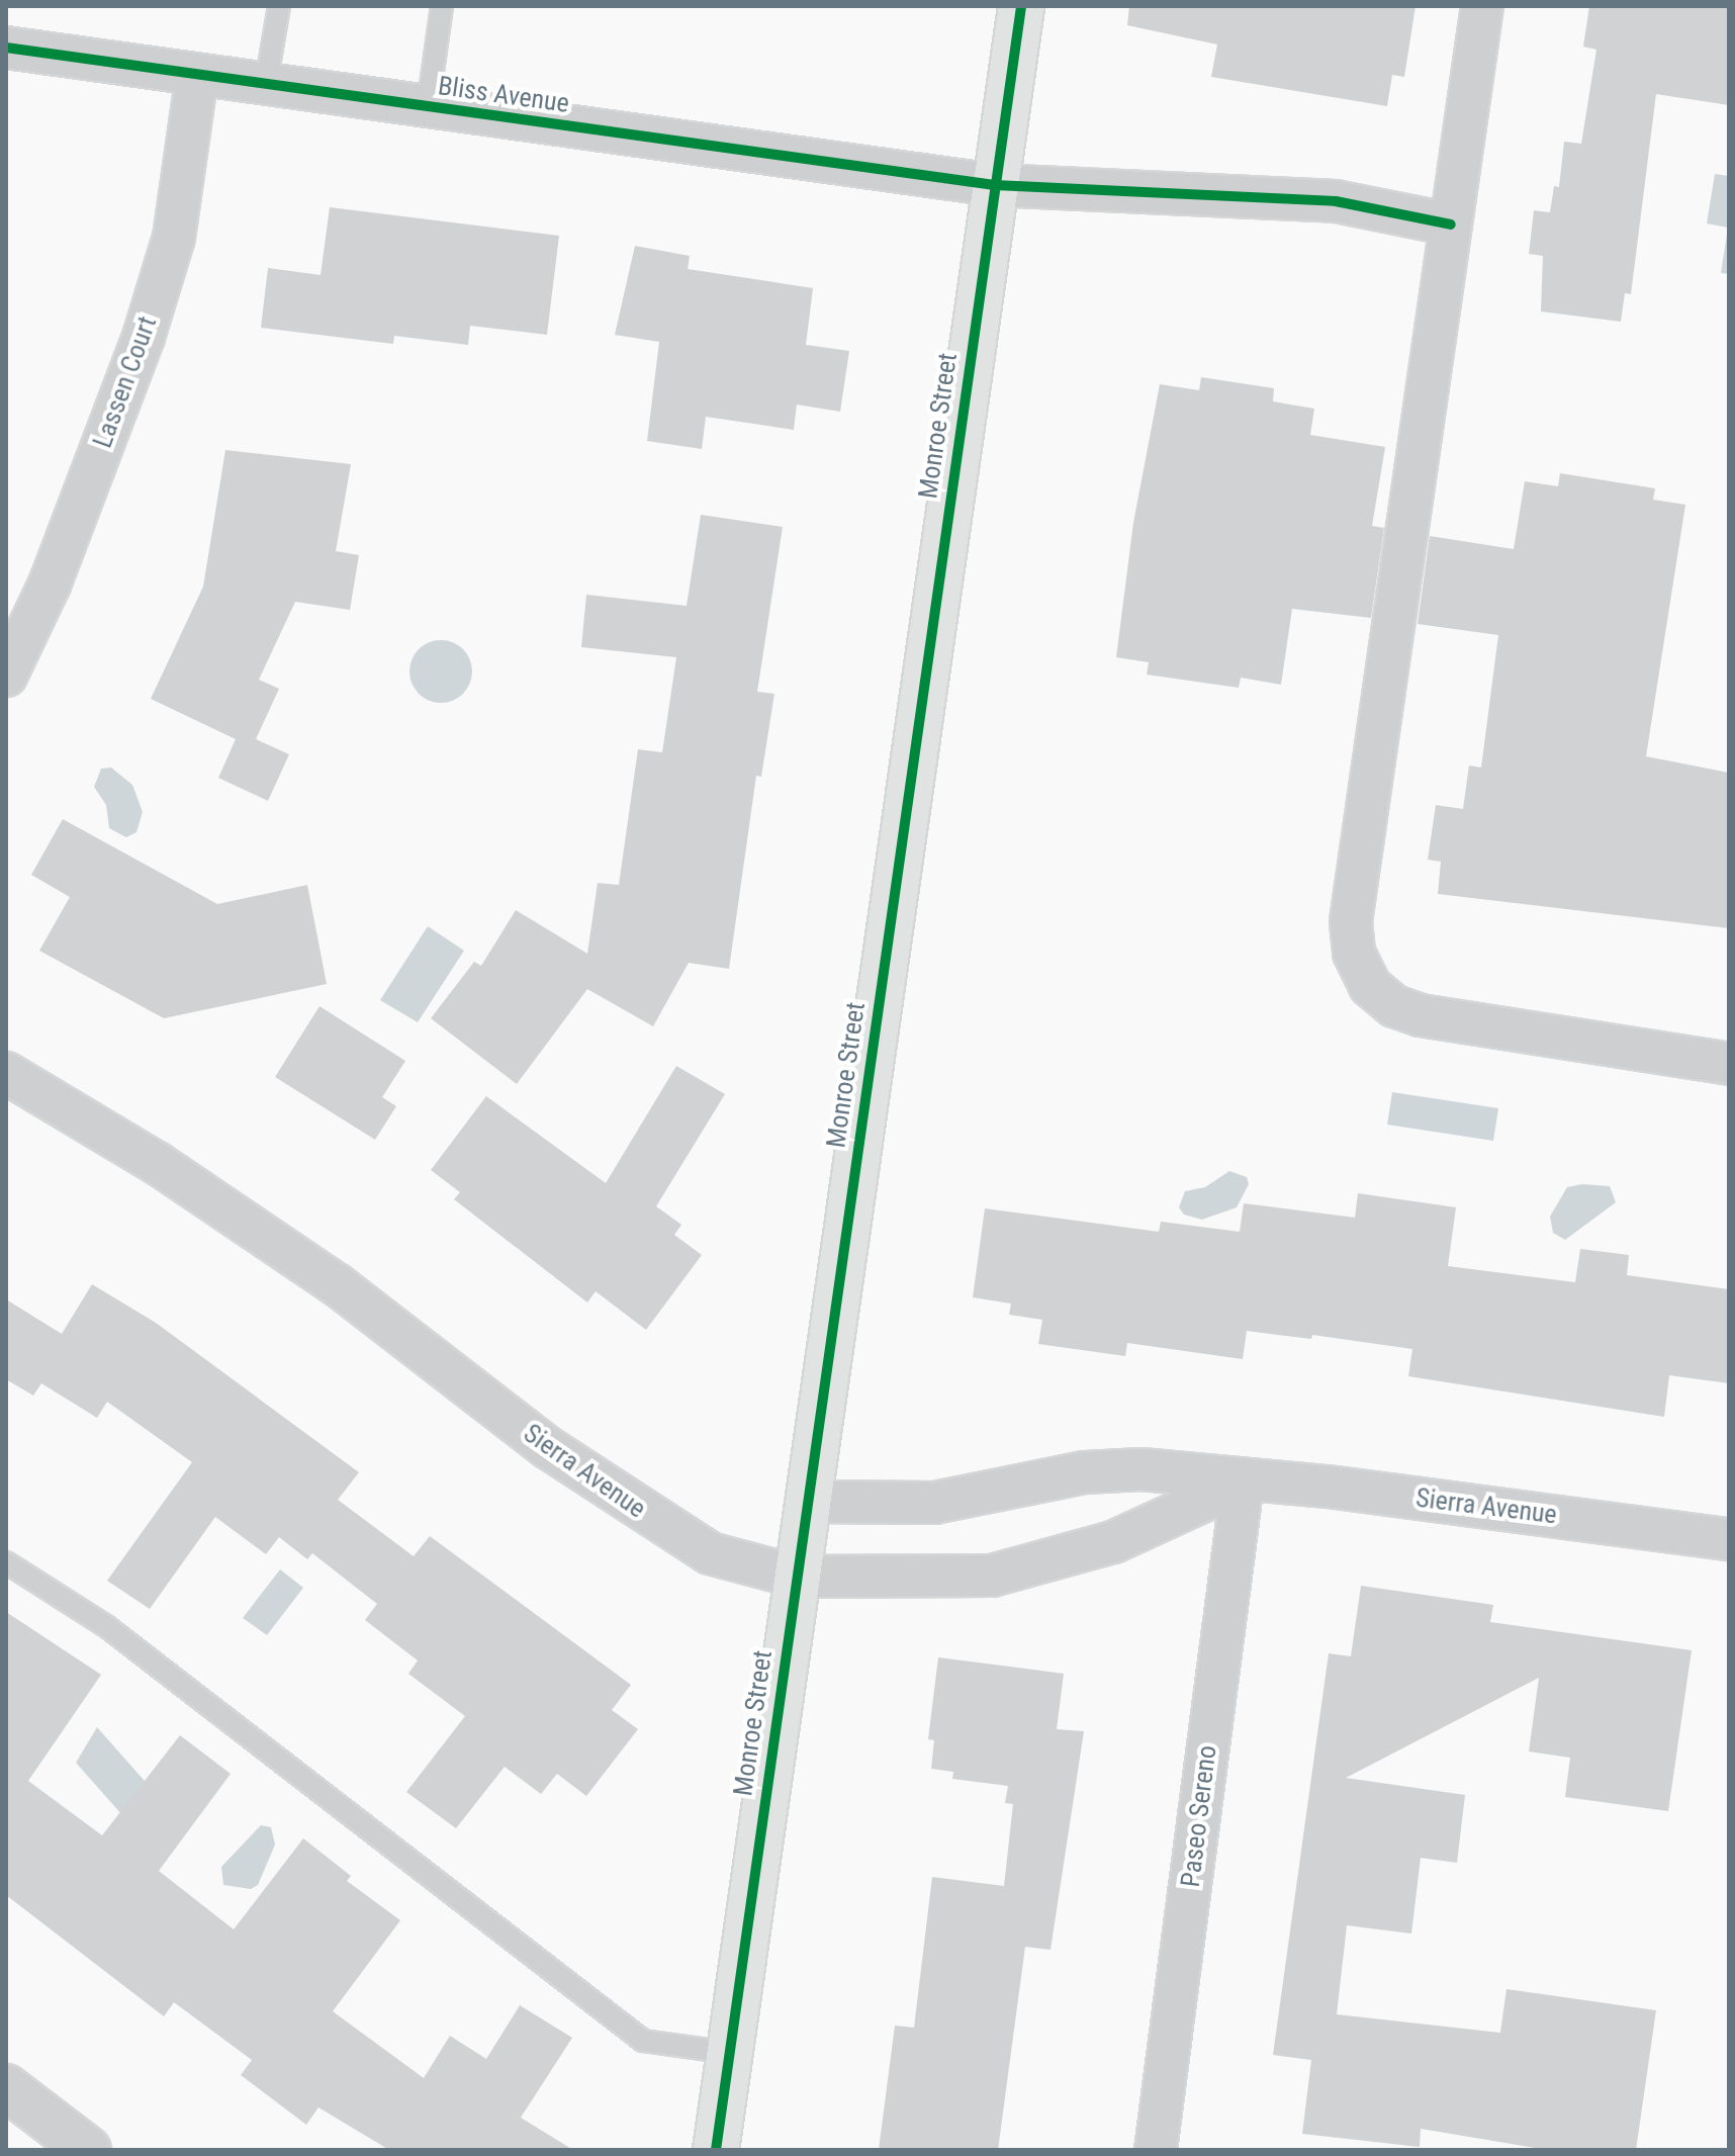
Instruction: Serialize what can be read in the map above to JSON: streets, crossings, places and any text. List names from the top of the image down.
{
  "streets": {
    "main road": ["Monroe Street"],
    "street": [
      "Bliss Avenue",
      "Lassen Court",
      "Sierra Avenue",
      "Paseo Sereno"
    ]
  },
  "crossings": [
    ["Bliss Avenue", "Lassen Court"],
    ["Bliss Avenue", "Monroe Street"],
    ["Monroe Street", "Sierra Avenue"],
    ["Sierra Avenue", "Paseo Sereno"]
  ]
}
